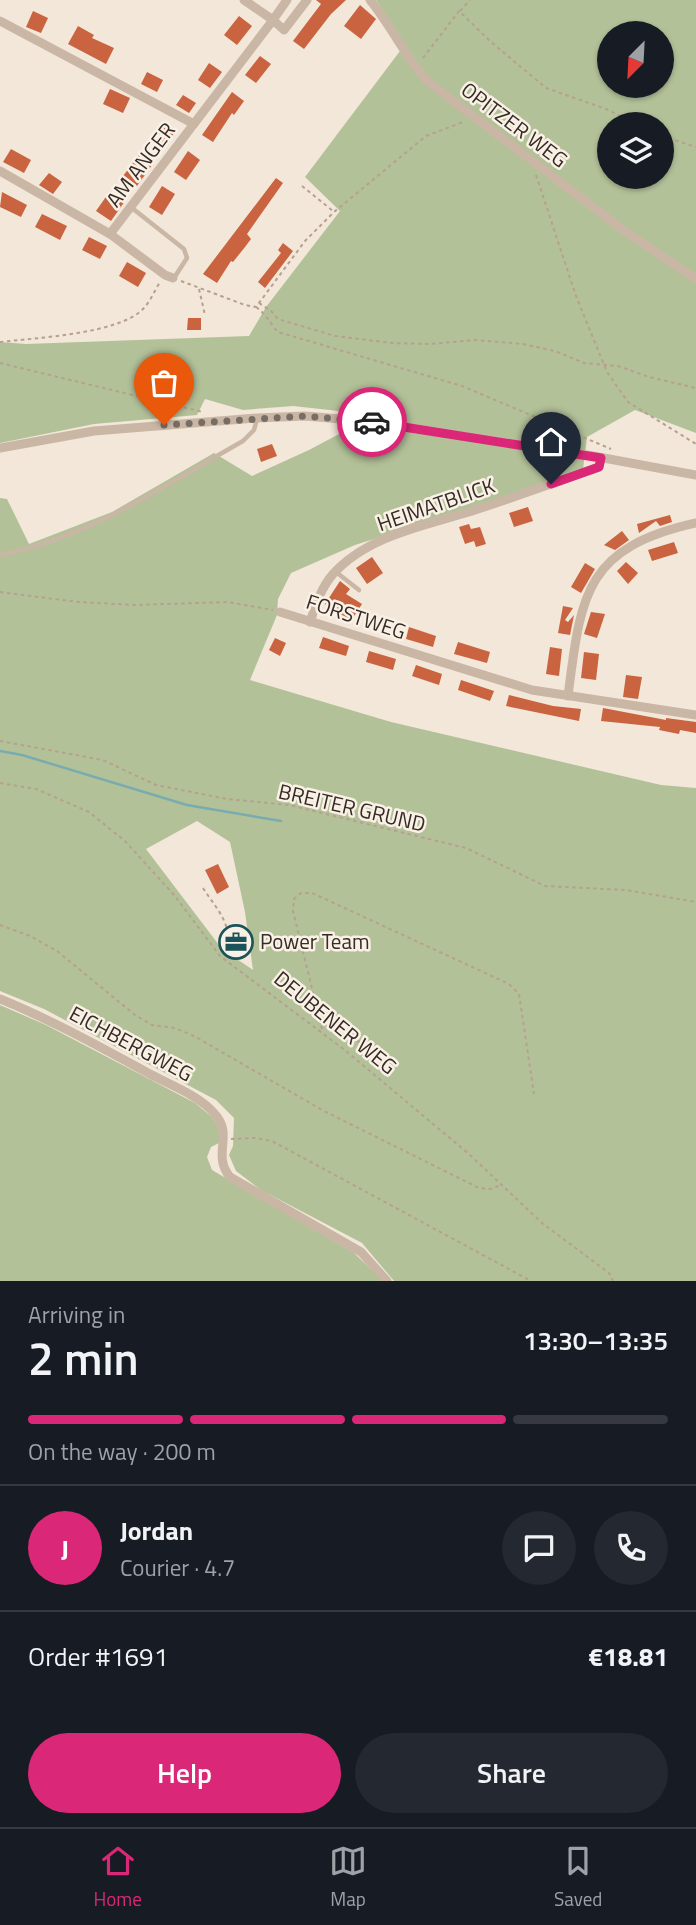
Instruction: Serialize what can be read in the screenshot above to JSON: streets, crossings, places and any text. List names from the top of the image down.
{
  "streets": {
    "street": [
      "OPITZER WEG",
      "AM ANGER",
      "HEIMATBLICK",
      "FORSTWEG",
      "EICHBERGWEG"
    ],
    "path": ["BREITER GRUND", "DEUBENER WEG"]
  },
  "crossings": [
    ["HEIMATBLICK", "FORSTWEG"]
  ],
  "places": {
    "office": ["Power Team"]
  },
  "north": "bottom left",
  "page": {
    "heading": ["2 min", "Arriving in", "13:30–13:35"],
    "panel": [
      "Jordan",
      "Courier · 4.7",
      "Order #1691",
      "€18.81"
    ],
    "bar": "On the way · 200 m",
    "round": "J",
    "buttons": ["Help", "Share"],
    "tabs": ["Home", "Map", "Saved"]
  }
}
